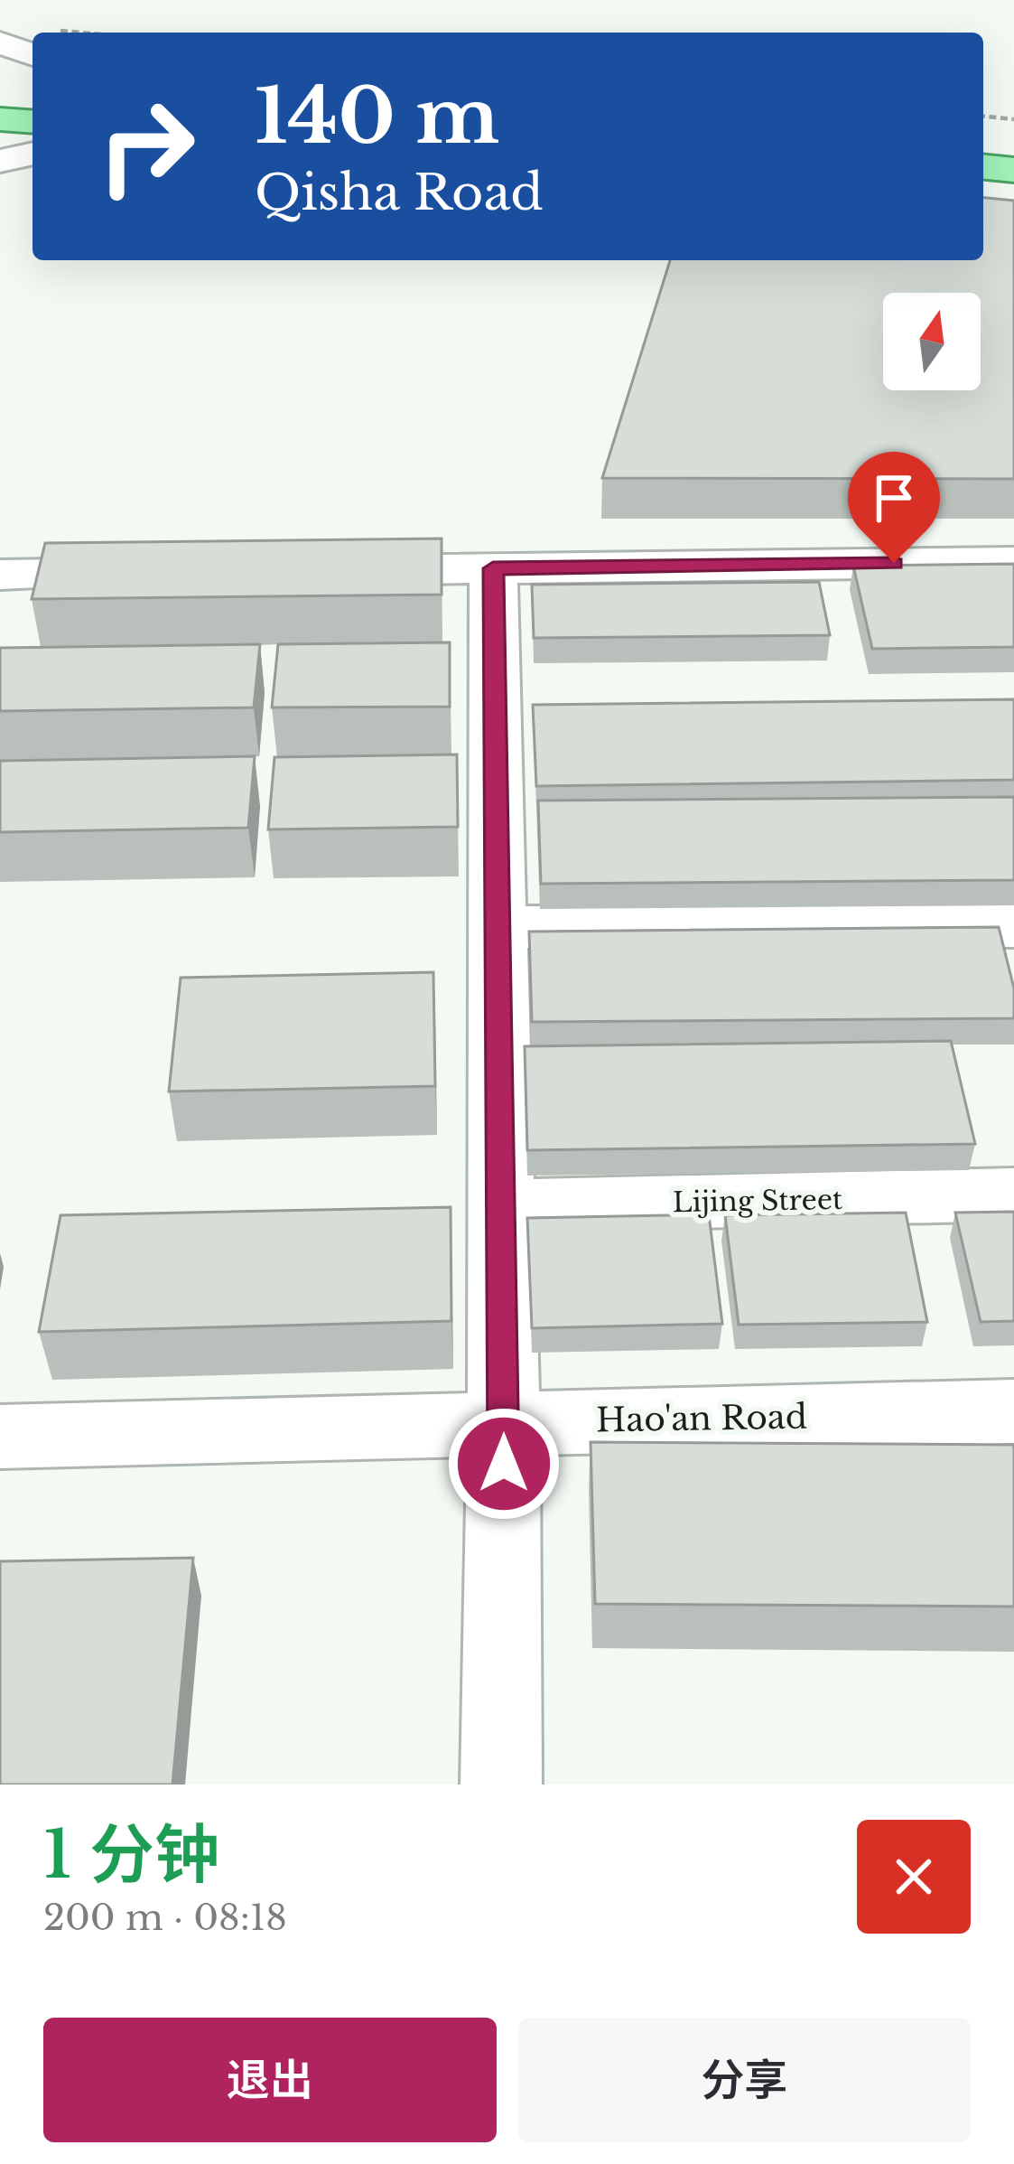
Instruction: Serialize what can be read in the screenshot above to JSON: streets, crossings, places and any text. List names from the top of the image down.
{
  "streets": {
    "street": ["Lijing Street", "Hao'an Road"]
  },
  "north": "top",
  "page": {
    "turn": ["140 m", "Qisha Road"],
    "heading": ["1 分钟", "200 m · 08:18"],
    "buttons": ["退出", "分享"]
  }
}
